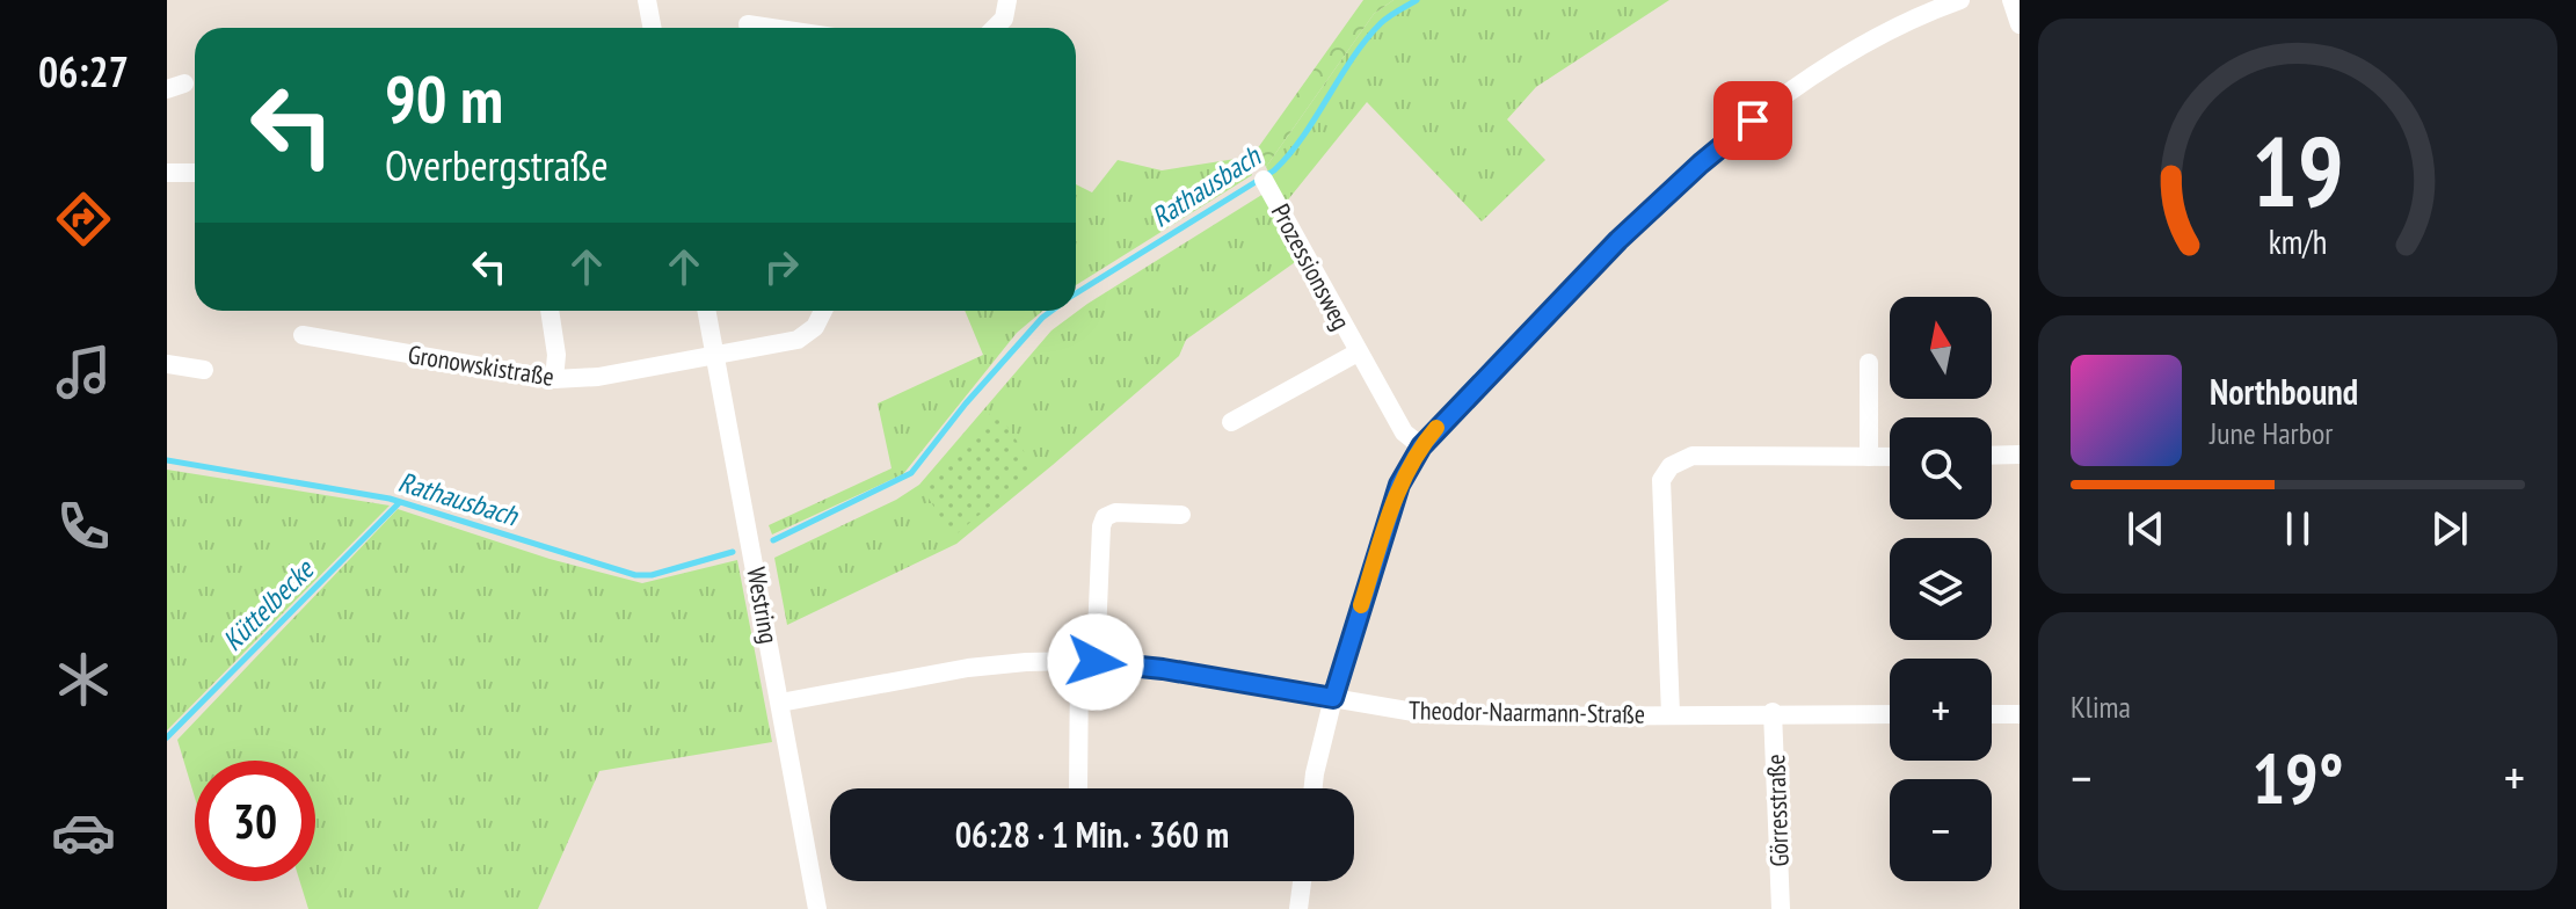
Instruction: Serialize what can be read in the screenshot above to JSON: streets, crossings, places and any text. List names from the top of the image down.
{
  "streets": {
    "street": [
      "Prozessionsweg",
      "Gronowskistraße",
      "Westring",
      "Theodor-Naarmann-Straße",
      "Görresstraße"
    ]
  },
  "crossings": [
    ["Gronowskistraße", "Westring"],
    ["Westring", "Theodor-Naarmann-Straße"],
    ["Theodor-Naarmann-Straße", "Görresstraße"]
  ],
  "water": ["Rathausbach", "Küttelbecke"],
  "north": "top",
  "page": {
    "tabs": "06:27",
    "turn": ["90 m", "Overbergstraße"],
    "map_buttons": ["+", "−"],
    "song": ["Northbound", "June Harbor"],
    "tile": "Klima",
    "heat": ["−", "19°", "+"],
    "limit": "30",
    "trip": "06:28 · 1 Min. · 360 m",
    "gauge": ["19", "km/h"]
  }
}
